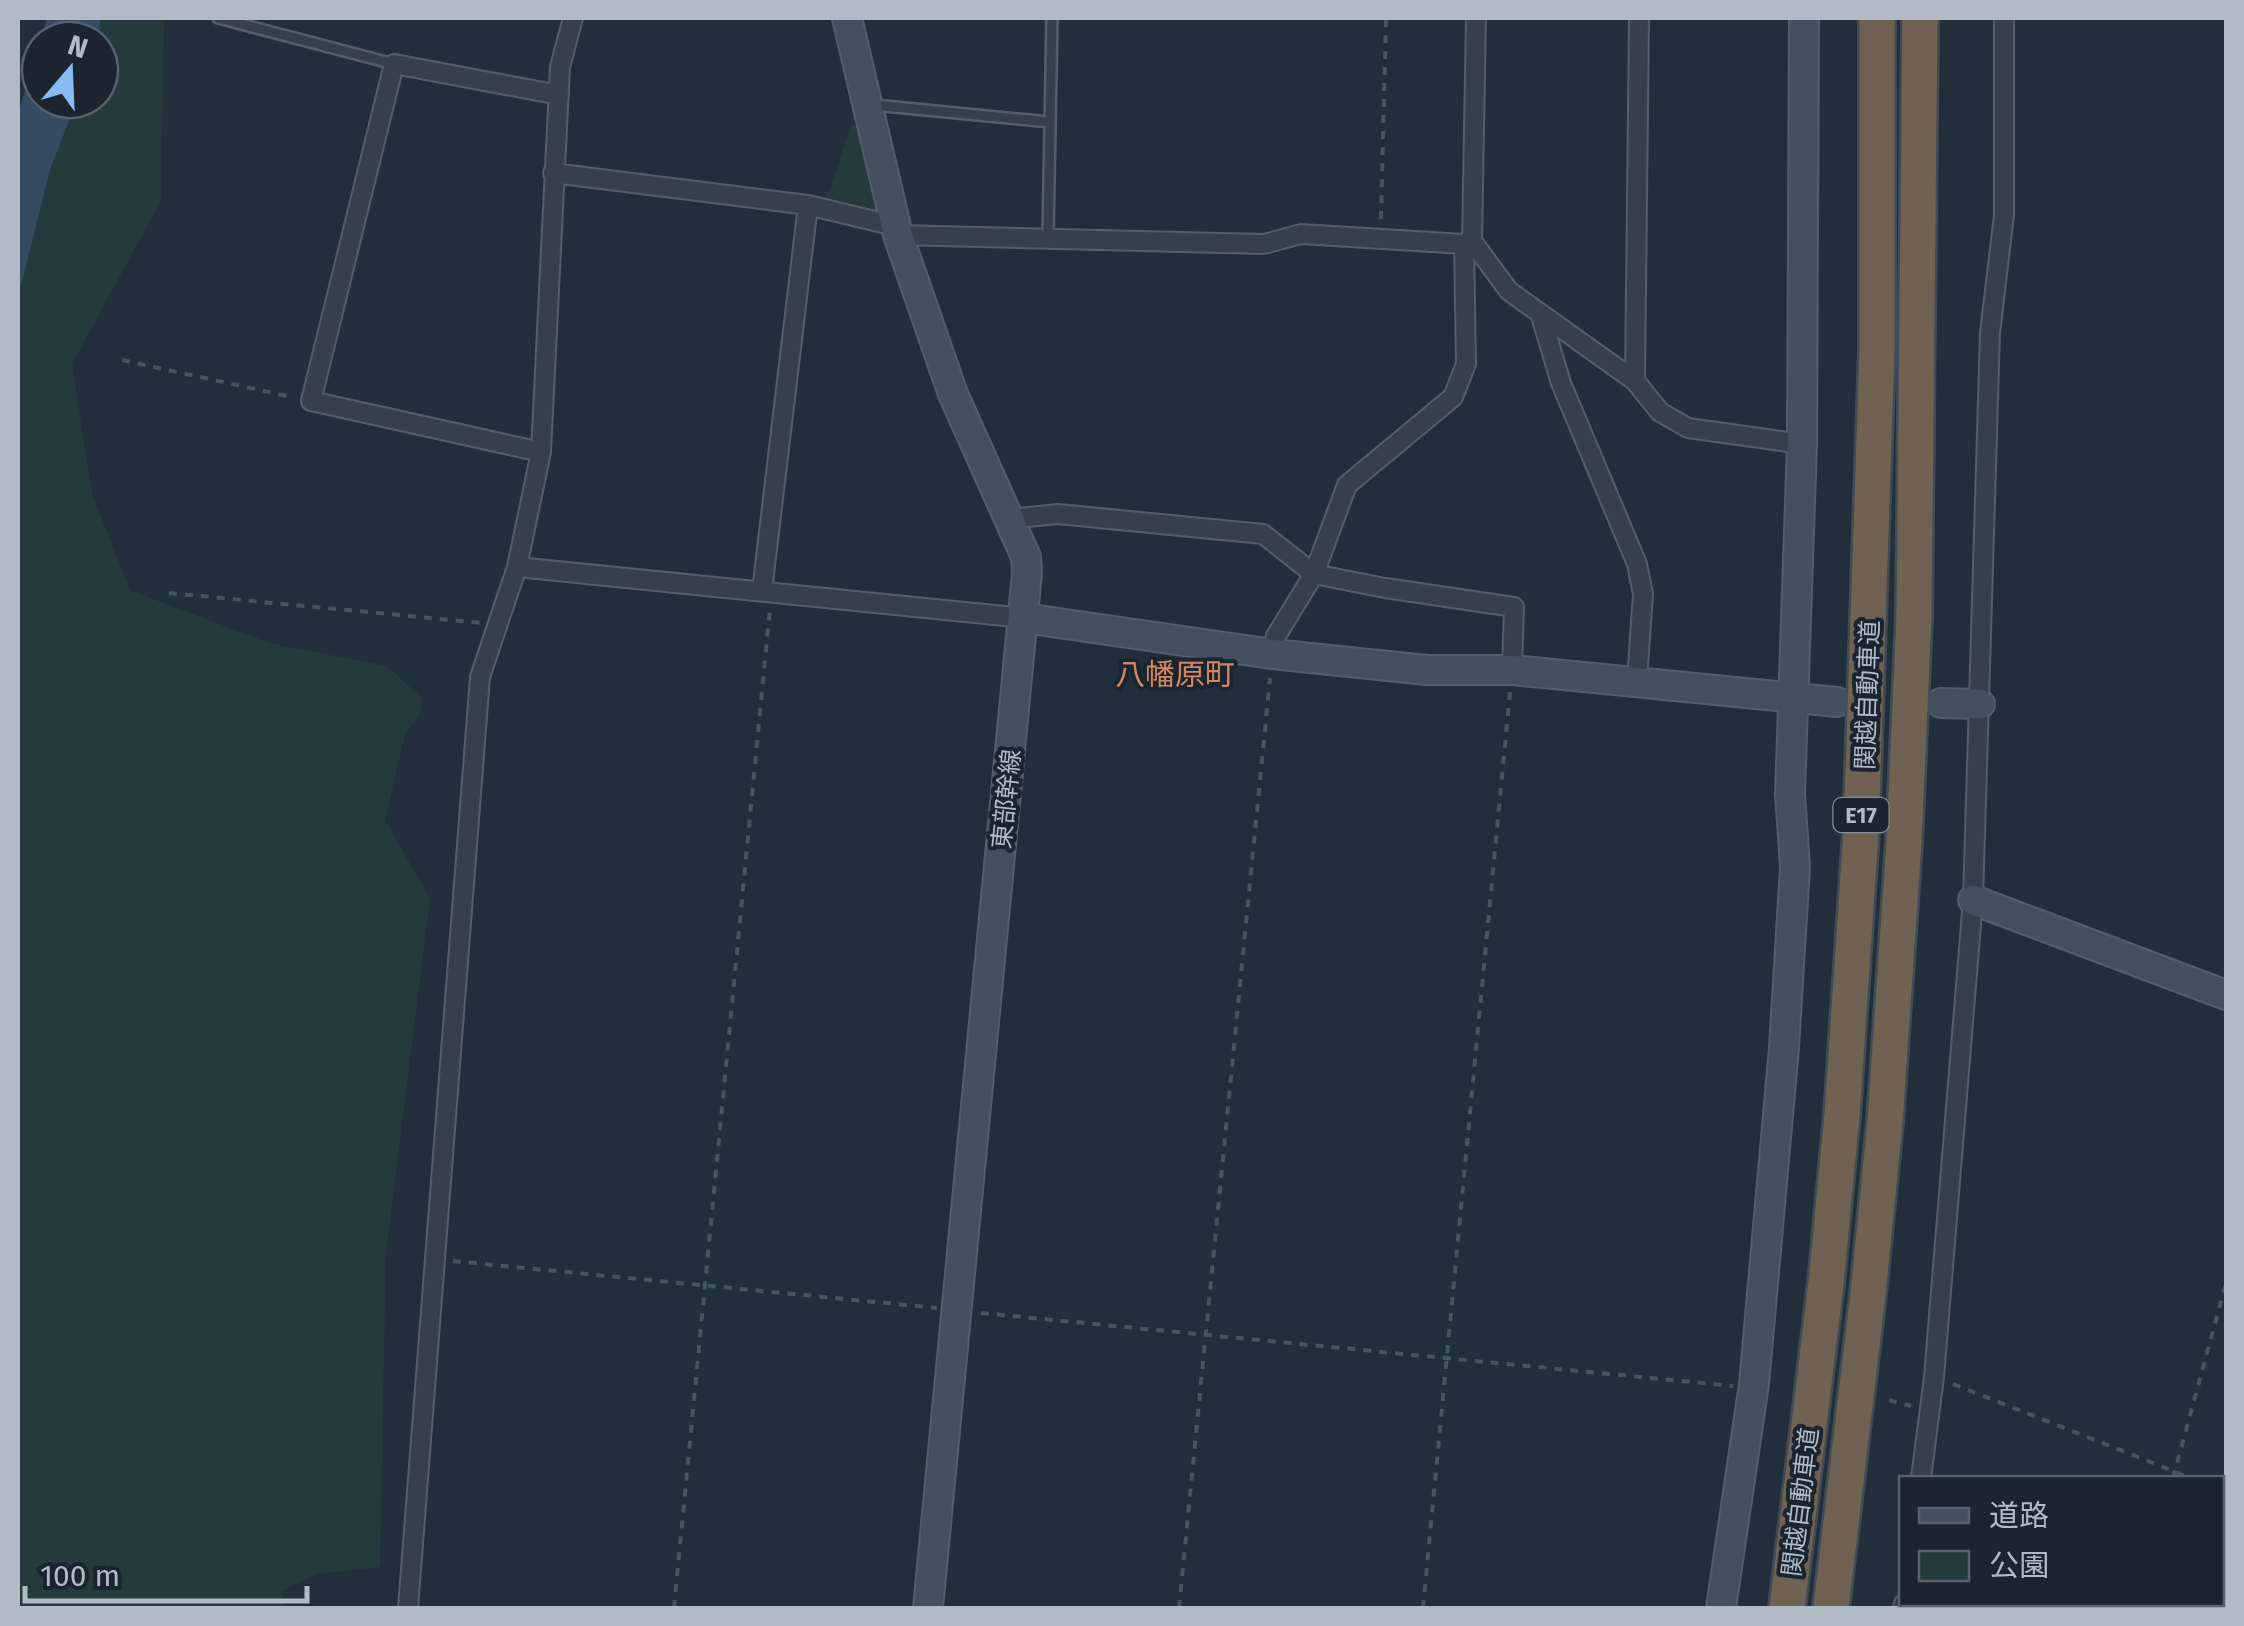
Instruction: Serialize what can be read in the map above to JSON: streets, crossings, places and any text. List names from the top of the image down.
{
  "streets": {
    "highway": ["関越自動車道", "E17"],
    "street": ["東部幹線"]
  },
  "districts": ["八幡原町"],
  "legend": ["道路", "公園"],
  "scale_bar": "100 m",
  "north": "top"
}
